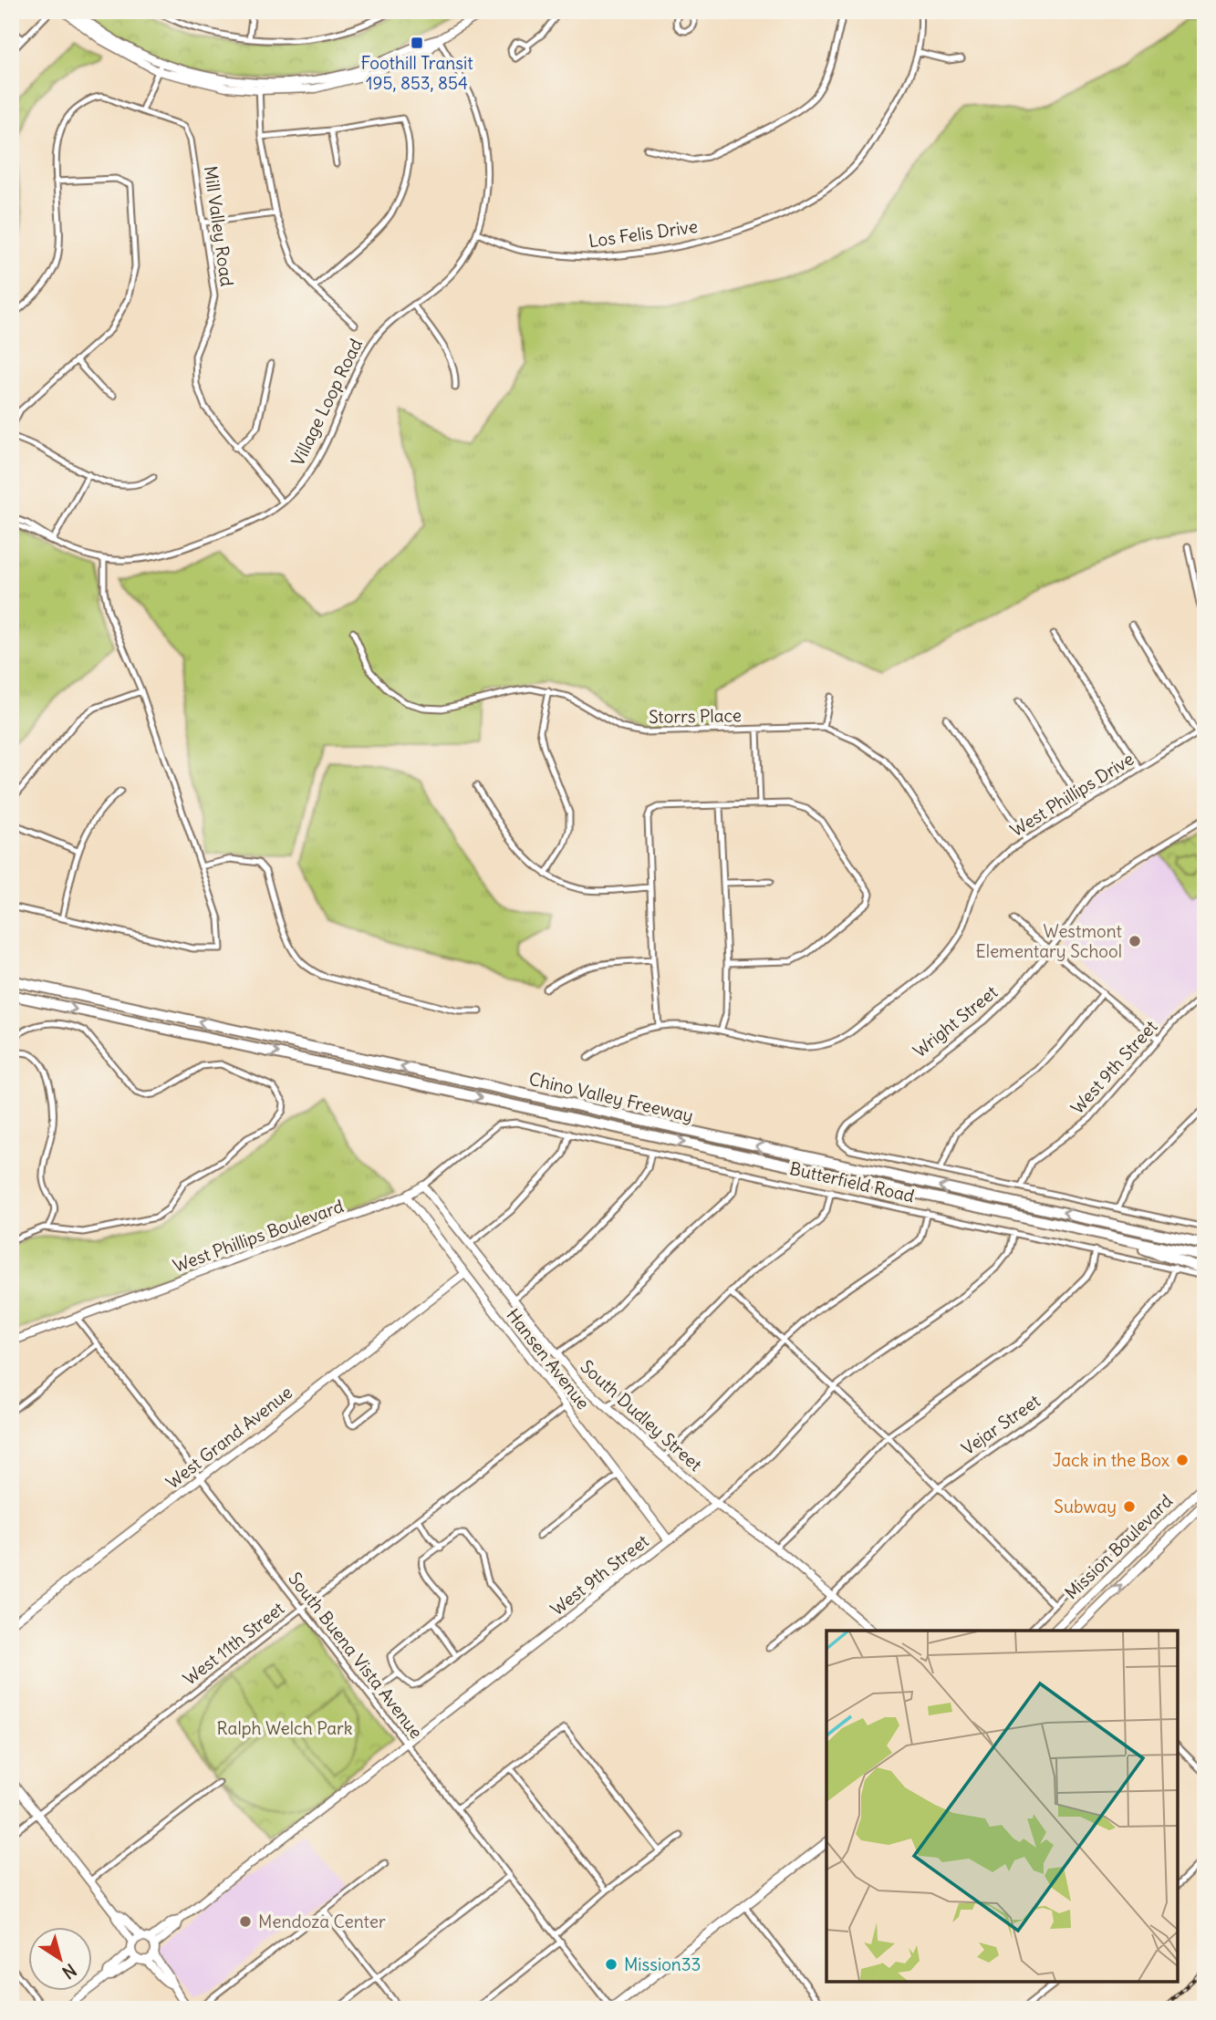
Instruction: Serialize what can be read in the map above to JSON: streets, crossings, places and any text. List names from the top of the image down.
{
  "streets": {
    "highway": ["Chino Valley Freeway"],
    "main road": ["Mission Boulevard"],
    "street": [
      "Mill Valley Road",
      "Los Felis Drive",
      "Village Loop Road",
      "Storrs Place",
      "West Phillips Drive",
      "Wright Street",
      "West 9th Street",
      "Butterfield Road",
      "West Phillips Boulevard",
      "Hansen Avenue",
      "South Dudley Street",
      "Vejar Street",
      "West Grand Avenue",
      "West 11th Street",
      "South Buena Vista Avenue"
    ]
  },
  "crossings": [
    ["Mill Valley Road", "Village Loop Road"],
    ["Los Felis Drive", "Village Loop Road"],
    ["Storrs Place", "West Phillips Drive"],
    ["Wright Street", "Butterfield Road"],
    ["West 9th Street", "Butterfield Road"],
    ["West 9th Street", "Hansen Avenue"],
    ["West 9th Street", "South Dudley Street"],
    ["West 9th Street", "South Buena Vista Avenue"],
    ["Butterfield Road", "West Phillips Boulevard"],
    ["Butterfield Road", "Vejar Street"],
    ["West Phillips Boulevard", "Hansen Avenue"],
    ["West Phillips Boulevard", "South Dudley Street"],
    ["West Phillips Boulevard", "South Buena Vista Avenue"],
    ["Hansen Avenue", "West Grand Avenue"],
    ["Hansen Avenue", "West 11th Street"],
    ["South Dudley Street", "Vejar Street"],
    ["West Grand Avenue", "South Buena Vista Avenue"],
    ["West 11th Street", "South Buena Vista Avenue"]
  ],
  "parks": ["Ralph Welch Park"],
  "places": {
    "transit": ["Foothill Transit 195, 853, 854"],
    "other": [
      "Westmont Elementary School",
      "Jack in the Box",
      "Subway",
      "Mendoza Center",
      "Mission33"
    ]
  },
  "north": "bottom right"
}
